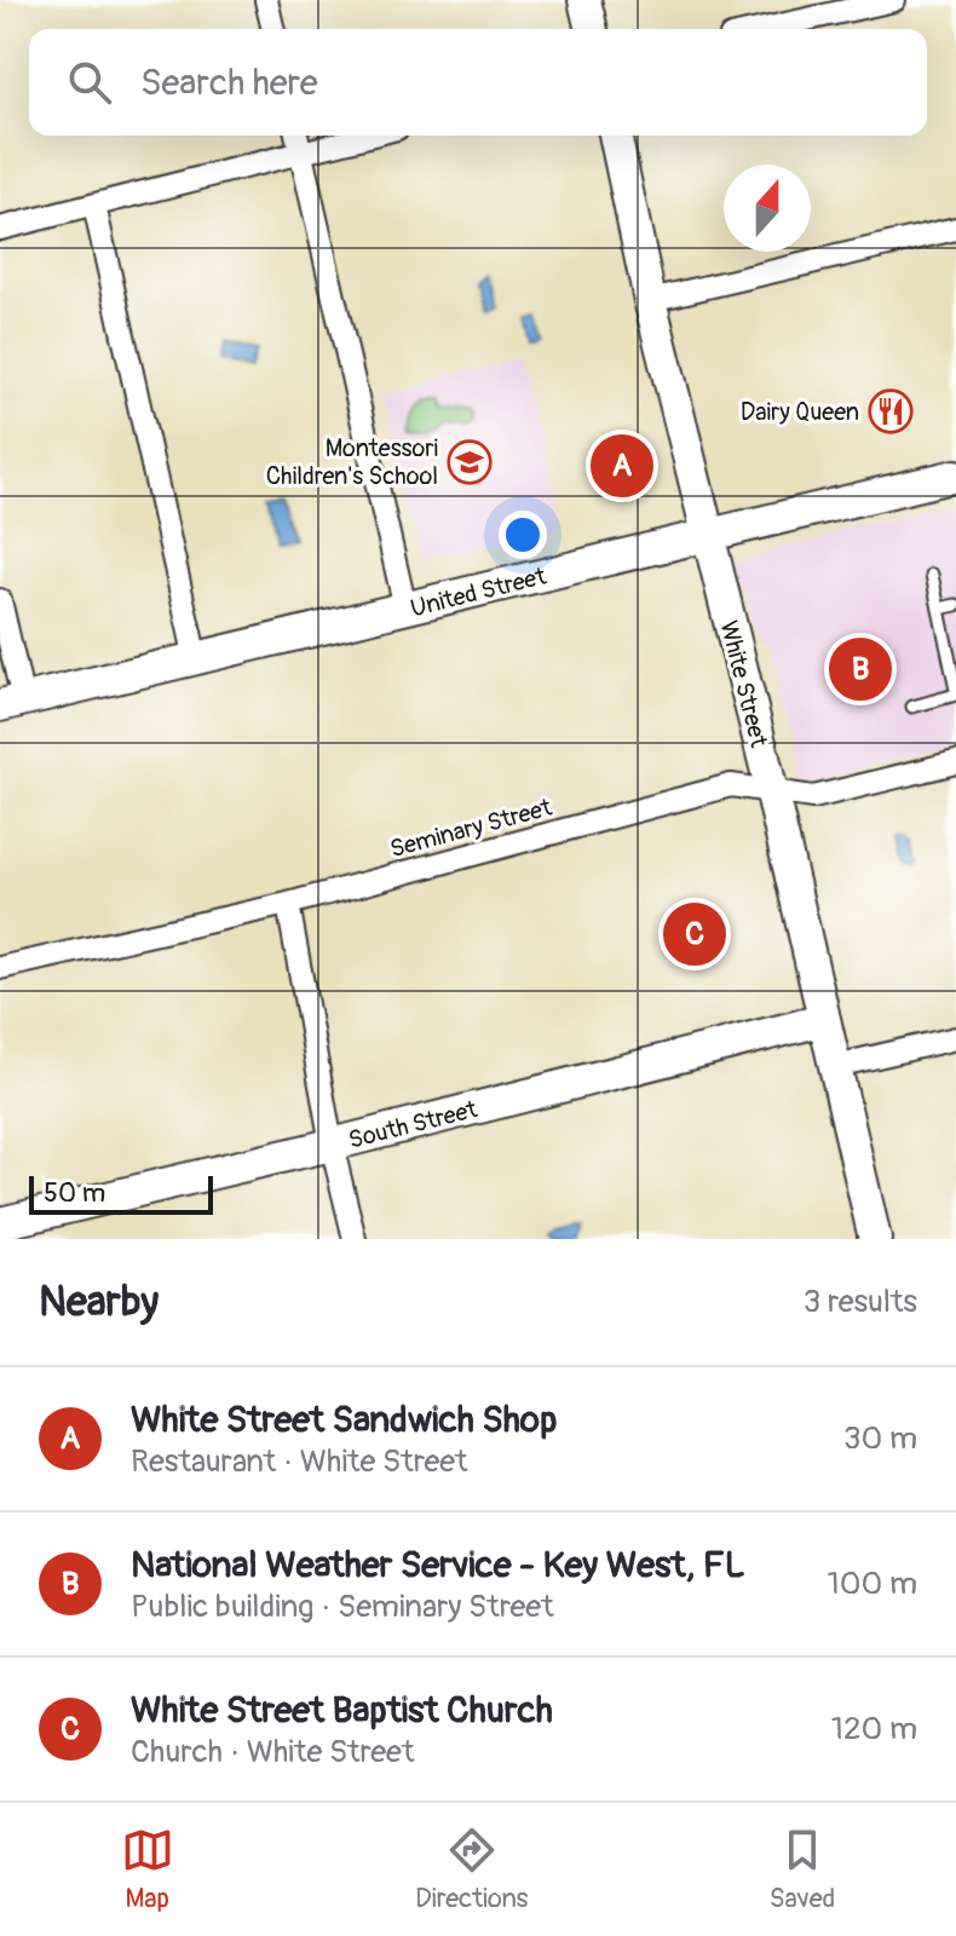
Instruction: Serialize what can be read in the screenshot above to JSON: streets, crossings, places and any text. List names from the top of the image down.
{
  "streets": {
    "street": [
      "United Street",
      "White Street",
      "Seminary Street",
      "South Street"
    ]
  },
  "crossings": [
    ["United Street", "White Street"],
    ["White Street", "Seminary Street"],
    ["White Street", "South Street"]
  ],
  "places": {
    "restaurant": ["Dairy Queen"],
    "school or university": ["Montessori Children's School"]
  },
  "scale_bar": "50 m",
  "north": "top",
  "page": {
    "search": "Search here",
    "pins": ["A", "B", "C"],
    "scale": "50 m",
    "heading": ["Nearby", "3 results"],
    "list": [
      {
        "mark": "A",
        "name": "White Street Sandwich Shop",
        "note": "Restaurant · White Street",
        "value": "30 m"
      },
      {
        "mark": "B",
        "name": "National Weather Service - Key West, FL",
        "note": "Public building · Seminary Street",
        "value": "100 m"
      },
      {
        "mark": "C",
        "name": "White Street Baptist Church",
        "note": "Church · White Street",
        "value": "120 m"
      }
    ],
    "nav": ["Map", "Directions", "Saved"]
  }
}
